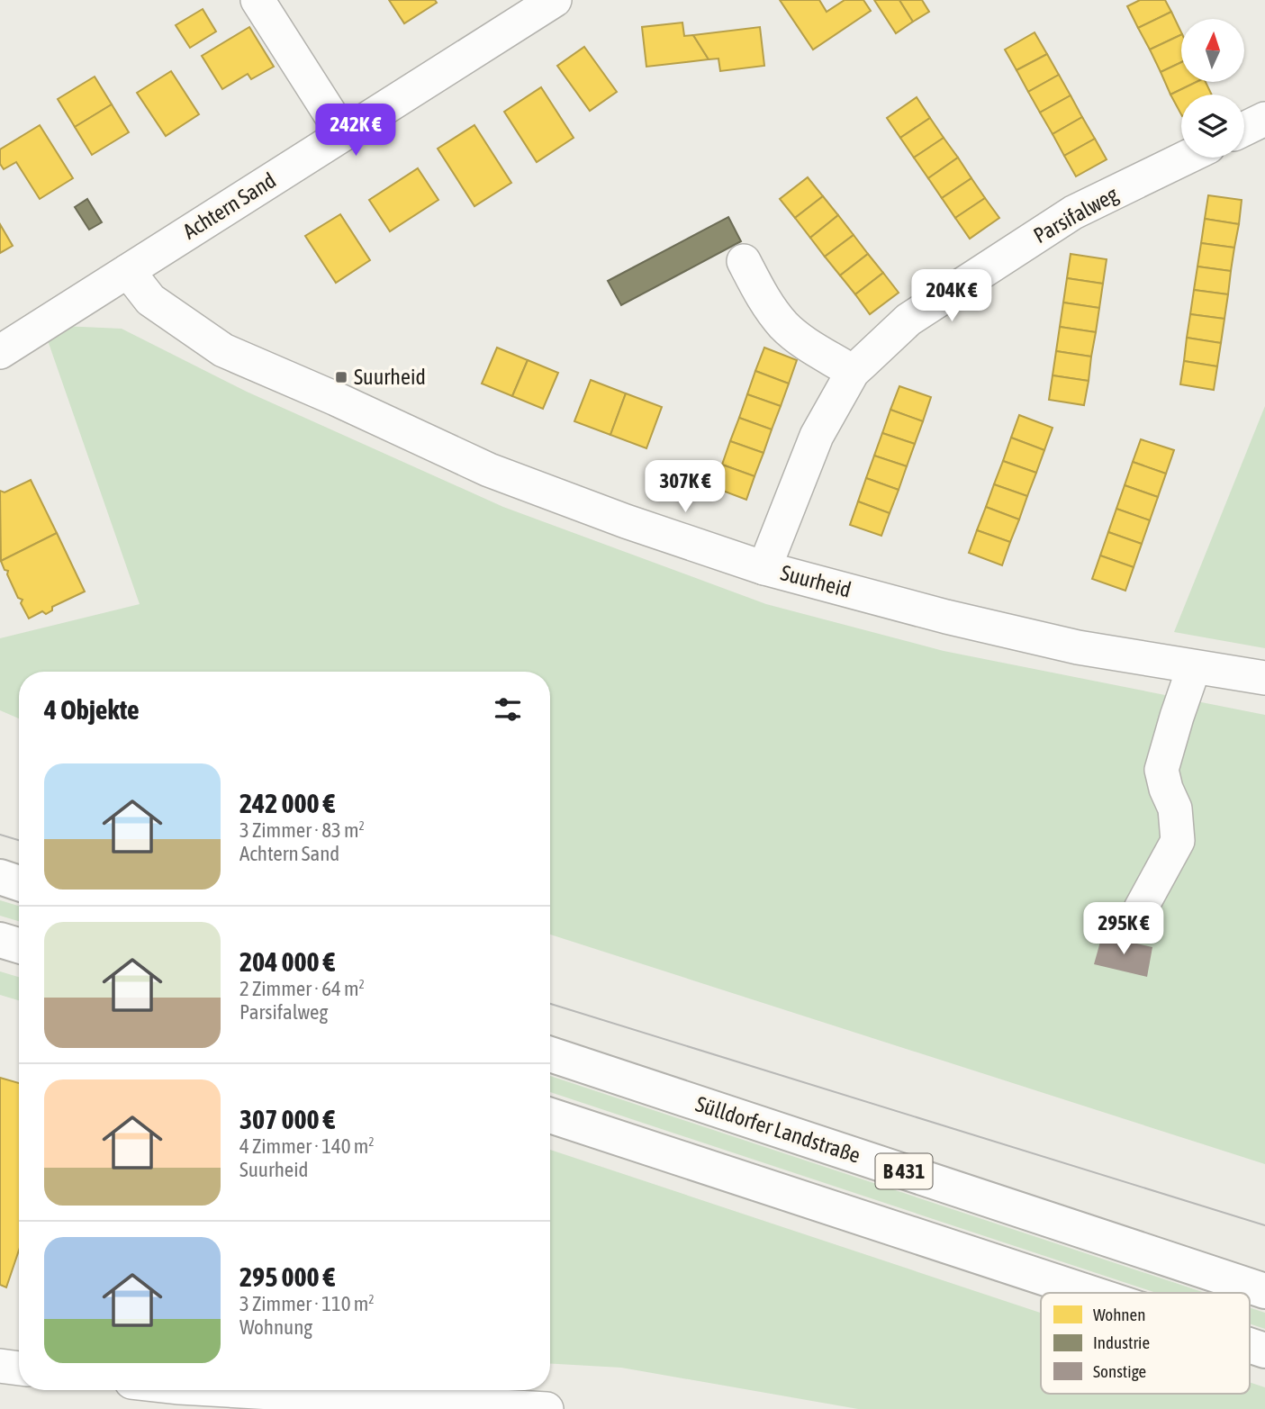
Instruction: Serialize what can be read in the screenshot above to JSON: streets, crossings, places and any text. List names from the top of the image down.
{
  "streets": {
    "highway": ["Sülldorfer Landstraße", "B 431"],
    "street": ["Achtern Sand", "Parsifalweg", "Suurheid"]
  },
  "crossings": [
    ["Achtern Sand", "Suurheid"],
    ["Parsifalweg", "Suurheid"]
  ],
  "places": {
    "transit": ["Suurheid"]
  },
  "legend": ["Wohnen", "Industrie", "Sonstige"],
  "north": "top",
  "page": {
    "price": [
      "242K €",
      "204K €",
      "307K €",
      "295K €"
    ],
    "heading": "4 Objekte",
    "list": [
      {
        "name": "242 000 €",
        "note": "3 Zimmer · 83 m² · Achtern Sand"
      },
      {
        "name": "204 000 €",
        "note": "2 Zimmer · 64 m² · Parsifalweg"
      },
      {
        "name": "307 000 €",
        "note": "4 Zimmer · 140 m² · Suurheid"
      },
      {
        "name": "295 000 €",
        "note": "3 Zimmer · 110 m² · Wohnung"
      }
    ]
  }
}
